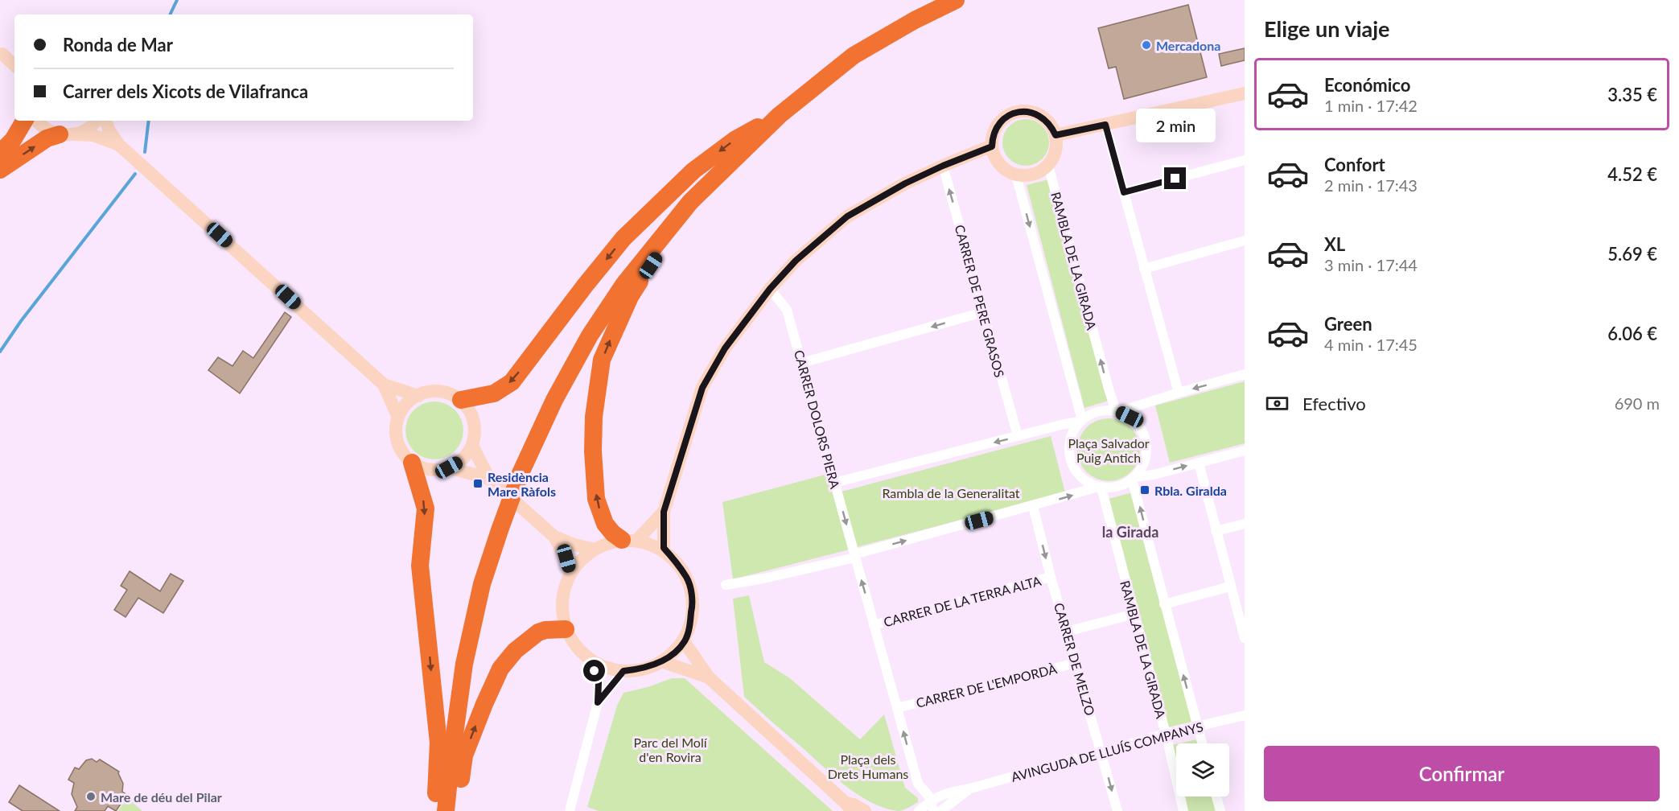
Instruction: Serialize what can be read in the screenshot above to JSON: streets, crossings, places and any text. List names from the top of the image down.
{
  "streets": {
    "street": [
      "RAMBLA DE LA GIRADA",
      "CARRER DE PERE GRASOS",
      "CARRER DOLORS PIERA",
      "CARRER DE LA TERRA ALTA",
      "CARRER DE MELZO",
      "CARRER DE L'EMPORDÀ",
      "AVINGUDA DE LLUÍS COMPANYS"
    ]
  },
  "crossings": [
    ["RAMBLA DE LA GIRADA", "AVINGUDA DE LLUÍS COMPANYS"],
    ["CARRER DOLORS PIERA", "CARRER DE LA TERRA ALTA"],
    ["CARRER DOLORS PIERA", "CARRER DE L'EMPORDÀ"],
    ["CARRER DOLORS PIERA", "AVINGUDA DE LLUÍS COMPANYS"],
    ["CARRER DE LA TERRA ALTA", "CARRER DE MELZO"],
    ["CARRER DE MELZO", "CARRER DE L'EMPORDÀ"],
    ["CARRER DE MELZO", "AVINGUDA DE LLUÍS COMPANYS"]
  ],
  "one_way": ["CARRER DE MELZO"],
  "districts": ["la Girada"],
  "parks": [
    "Plaça Salvador Puig Antich",
    "Rambla de la Generalitat",
    "Parc del Molí d'en Rovira",
    "Plaça dels Drets Humans"
  ],
  "places": {
    "other": ["Mercadona", "Mare de déu del Pilar"],
    "transit": ["Residència Mare Ràfols", "Rbla. Giralda"]
  },
  "page": {
    "heading": "Elige un viaje",
    "banner": ["Ronda de Mar", "Carrer dels Xicots de Vilafranca"],
    "list": [
      {
        "name": "Económico",
        "note": "1 min · 17:42",
        "value": "3.35 €"
      },
      {
        "name": "Confort",
        "note": "2 min · 17:43",
        "value": "4.52 €"
      },
      {
        "name": "XL",
        "note": "3 min · 17:44",
        "value": "5.69 €"
      },
      {
        "name": "Green",
        "note": "4 min · 17:45",
        "value": "6.06 €"
      }
    ],
    "bubble": "2 min",
    "pay": ["Efectivo", "690 m"],
    "buttons": "Confirmar"
  }
}
